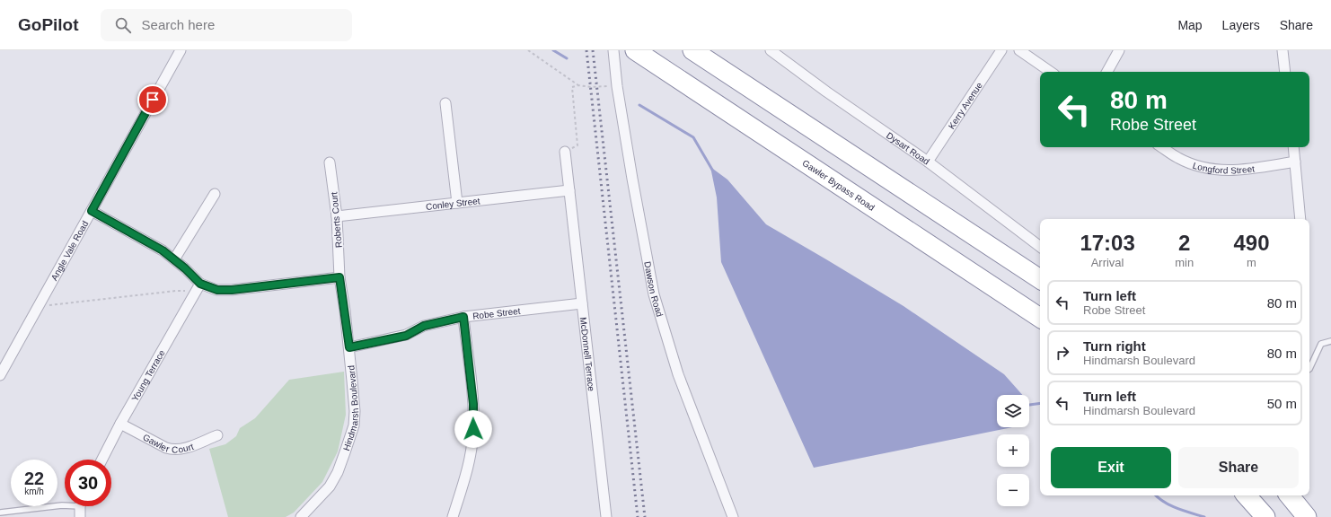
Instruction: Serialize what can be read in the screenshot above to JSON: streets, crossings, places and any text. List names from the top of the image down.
{
  "streets": {
    "highway": ["Gawler Bypass Road"],
    "street": [
      "Kerry Avenue",
      "Dysart Road",
      "Longford Street",
      "Conley Street",
      "Roberts Court",
      "Angle Vale Road",
      "Dawson Road",
      "Robe Street",
      "McDonnell Terrace",
      "Young Terrace",
      "Hindmarsh Boulevard",
      "Gawler Court"
    ]
  },
  "crossings": [
    ["Kerry Avenue", "Dysart Road"],
    ["Conley Street", "Roberts Court"],
    ["Conley Street", "McDonnell Terrace"],
    ["Roberts Court", "Hindmarsh Boulevard"],
    ["Robe Street", "McDonnell Terrace"],
    ["Robe Street", "Hindmarsh Boulevard"],
    ["Young Terrace", "Gawler Court"]
  ],
  "page": {
    "header": "GoPilot",
    "search": "Search here",
    "nav": ["Map", "Layers", "Share"],
    "turn": ["80 m", "Robe Street"],
    "eta": [
      "17:03",
      "Arrival",
      "2",
      "min",
      "490",
      "m"
    ],
    "list": [
      {
        "name": "Turn left",
        "note": "Robe Street",
        "value": "80 m"
      },
      {
        "name": "Turn right",
        "note": "Hindmarsh Boulevard",
        "value": "80 m"
      },
      {
        "name": "Turn left",
        "note": "Hindmarsh Boulevard",
        "value": "50 m"
      }
    ],
    "map_buttons": ["+", "−"],
    "buttons": ["Exit", "Share"],
    "speed": "22 km/h",
    "limit": "30"
  }
}
